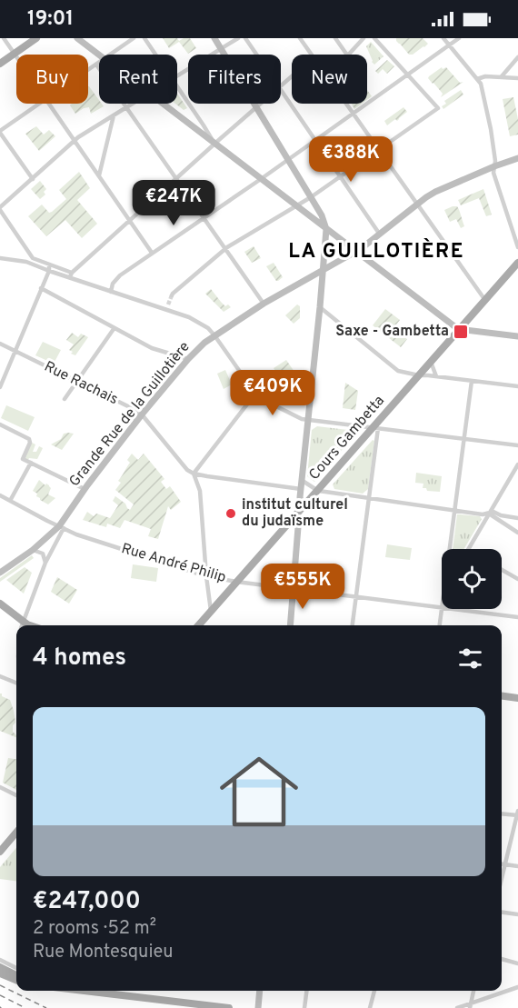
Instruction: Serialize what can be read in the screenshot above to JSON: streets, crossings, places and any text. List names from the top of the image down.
{
  "streets": {
    "main road": ["Grande Rue de la Guillotière", "Cours Gambetta"],
    "street": ["Rue Rachais", "Rue André Philip"]
  },
  "crossings": [
    ["Rue Rachais", "Grande Rue de la Guillotière"],
    ["Rue Rachais", "Cours Gambetta"],
    ["Rue Rachais", "Rue André Philip"],
    ["Grande Rue de la Guillotière", "Rue André Philip"],
    ["Cours Gambetta", "Rue André Philip"]
  ],
  "districts": ["LA GUILLOTIÈRE"],
  "places": {
    "transit": ["Saxe - Gambetta"],
    "other": ["institut culturel du judaïsme"]
  },
  "page": {
    "status": "19:01",
    "chip": [
      "Buy",
      "Rent",
      "Filters",
      "New"
    ],
    "price": [
      "€388K",
      "€247K",
      "€409K",
      "€555K"
    ],
    "heading": "4 homes",
    "list": [
      {
        "name": "€247,000",
        "note": "2 rooms · 52 m² · Rue Montesquieu"
      }
    ]
  }
}
